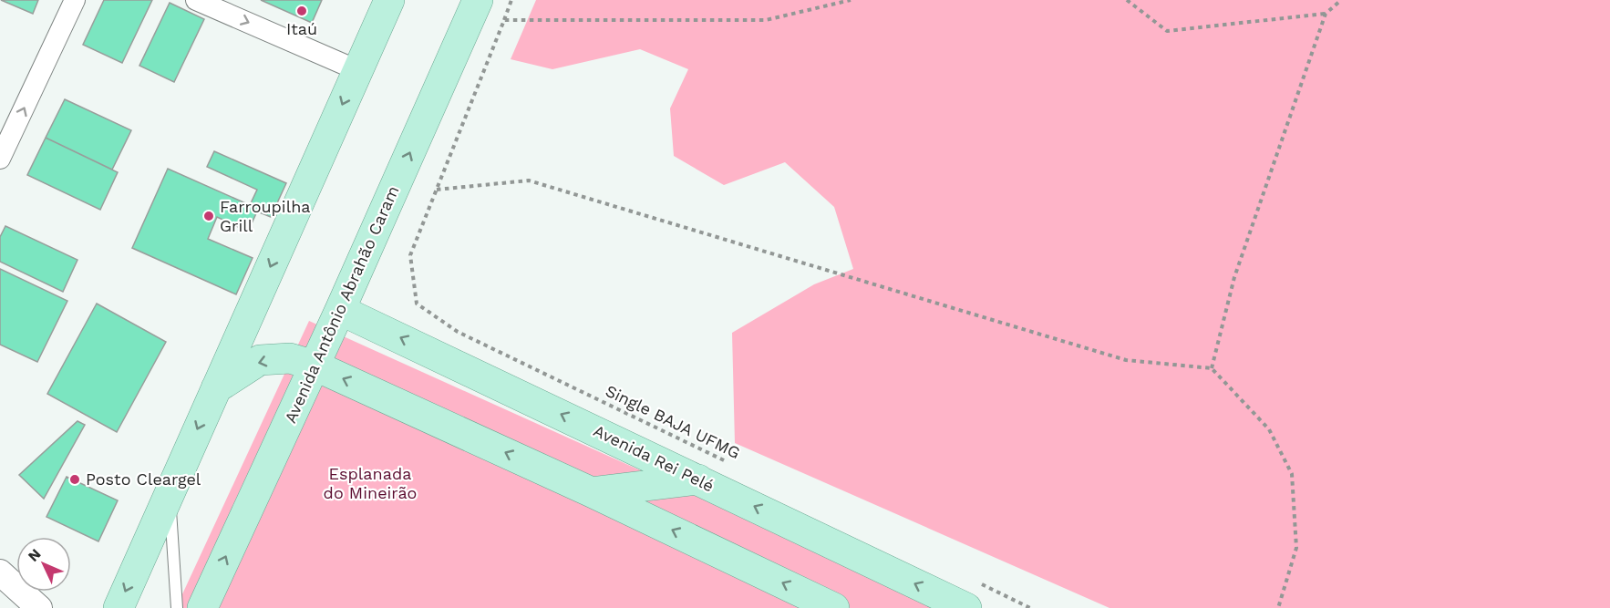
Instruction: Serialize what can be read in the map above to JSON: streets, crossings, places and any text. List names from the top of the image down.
{
  "streets": {
    "main road": ["Avenida Antônio Abrahão Caram", "Avenida Rei Pelé"],
    "path": ["Single BAJA UFMG"]
  },
  "crossings": [
    ["Avenida Antônio Abrahão Caram", "Avenida Rei Pelé"]
  ],
  "parks": ["Esplanada do Mineirão"],
  "places": ["Itaú", "Farroupilha Grill", "Posto Cleargel"],
  "north": "top left"
}
